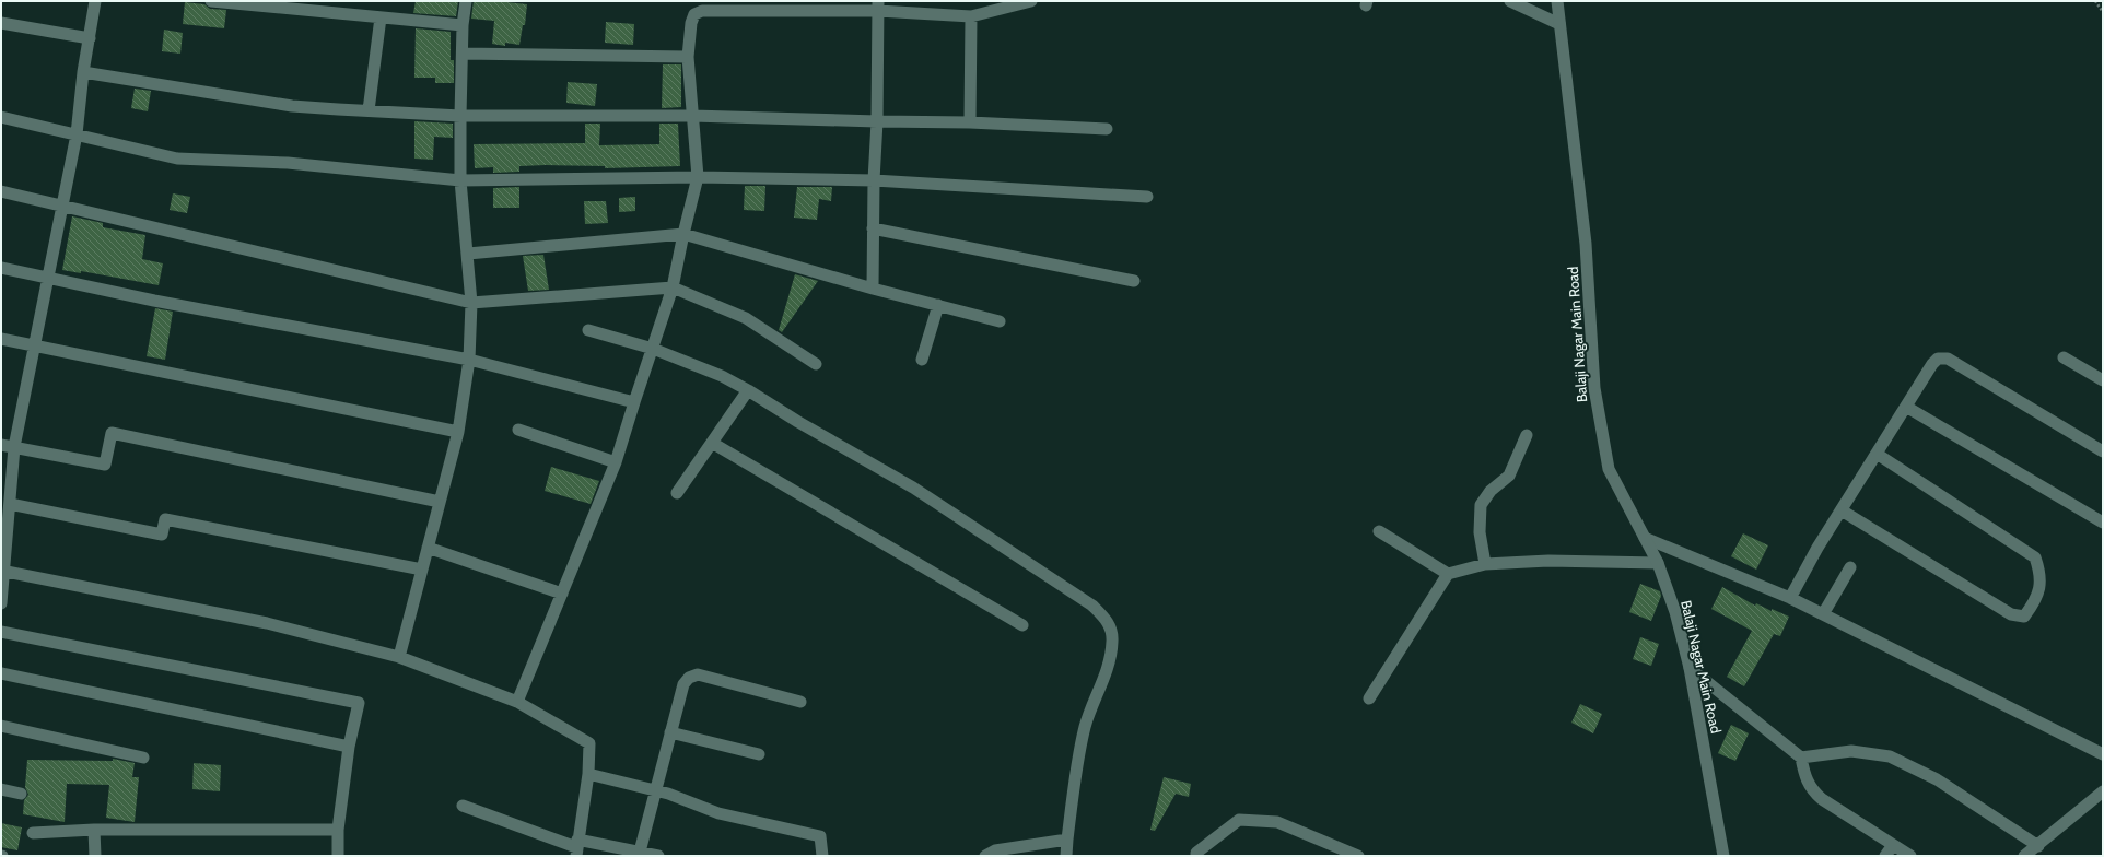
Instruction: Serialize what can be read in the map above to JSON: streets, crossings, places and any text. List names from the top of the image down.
{
  "streets": {
    "street": ["Balaji Nagar Main Road"]
  }
}
